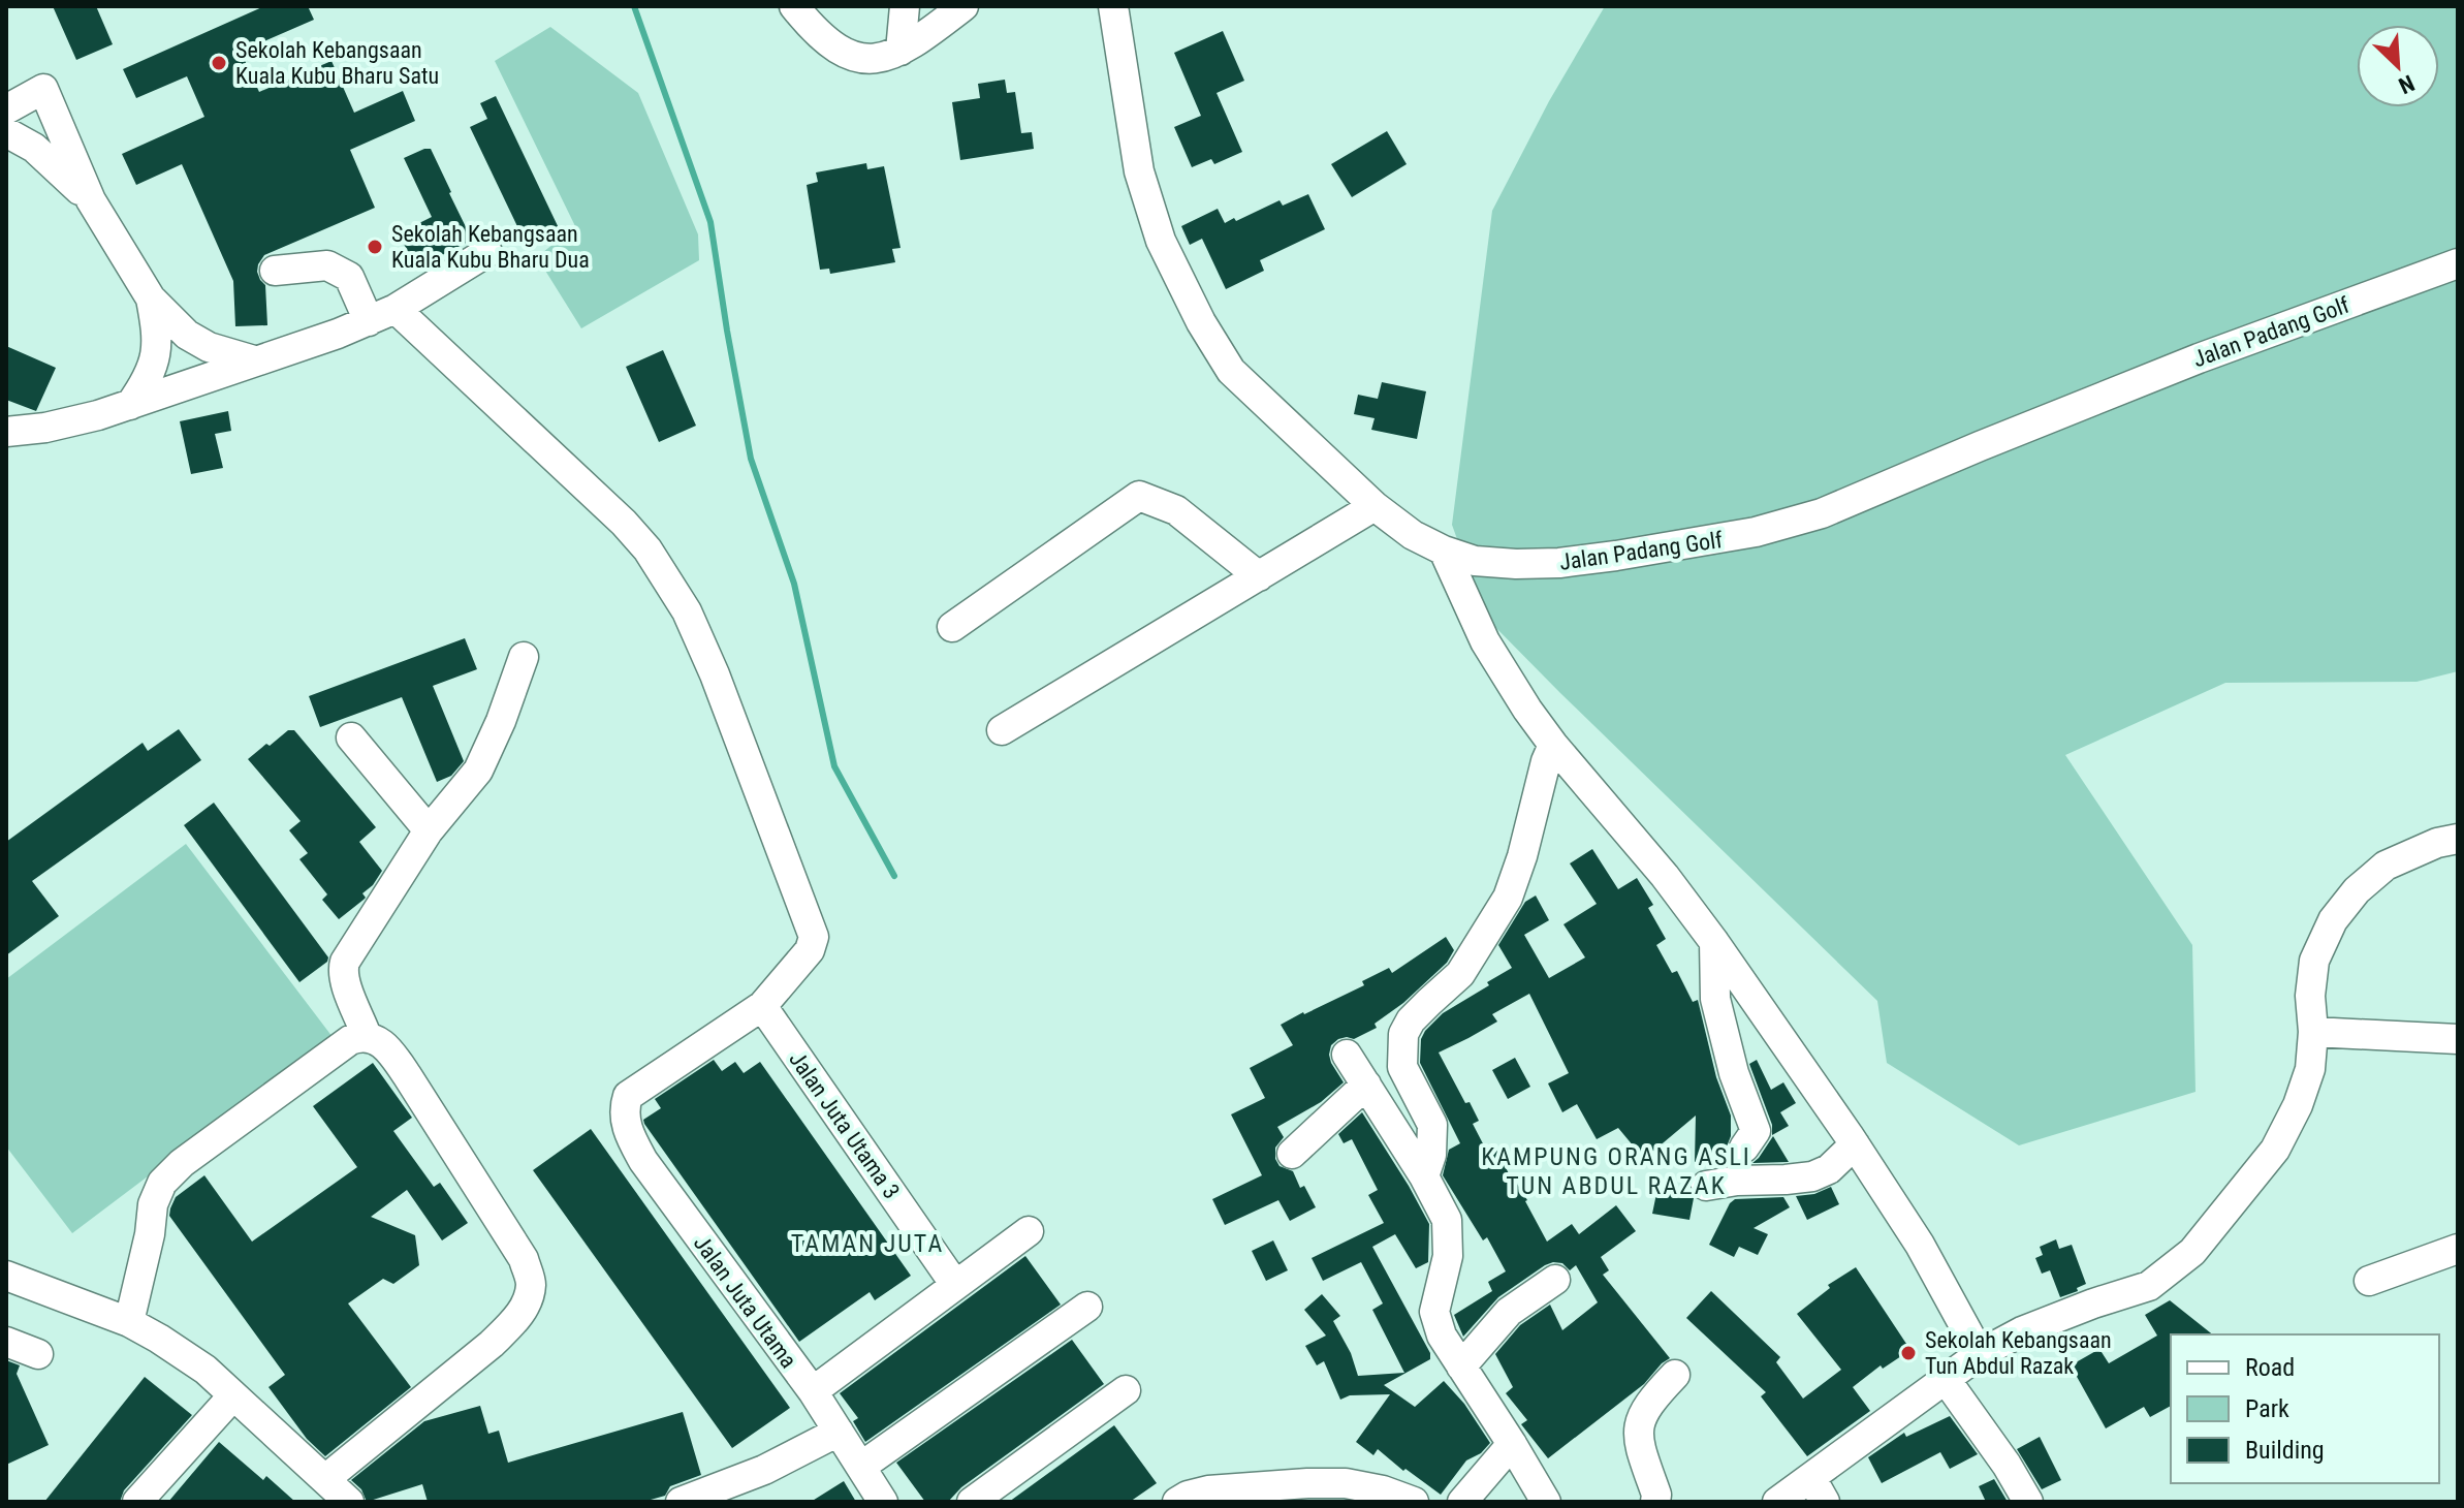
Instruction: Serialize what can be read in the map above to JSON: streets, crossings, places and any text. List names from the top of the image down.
{
  "streets": {
    "street": ["Jalan Padang Golf", "Jalan Juta Utama 3", "Jalan Juta Utama"]
  },
  "crossings": [
    ["Jalan Juta Utama 3", "Jalan Juta Utama"]
  ],
  "districts": ["KAMPUNG ORANG ASLI TUN ABDUL RAZAK", "TAMAN JUTA"],
  "places": ["Sekolah Kebangsaan Kuala Kubu Bharu Satu", "Sekolah Kebangsaan Kuala Kubu Bharu Dua", "Sekolah Kebangsaan Tun Abdul Razak"],
  "legend": ["Road", "Park", "Building"],
  "north": "bottom right"
}
